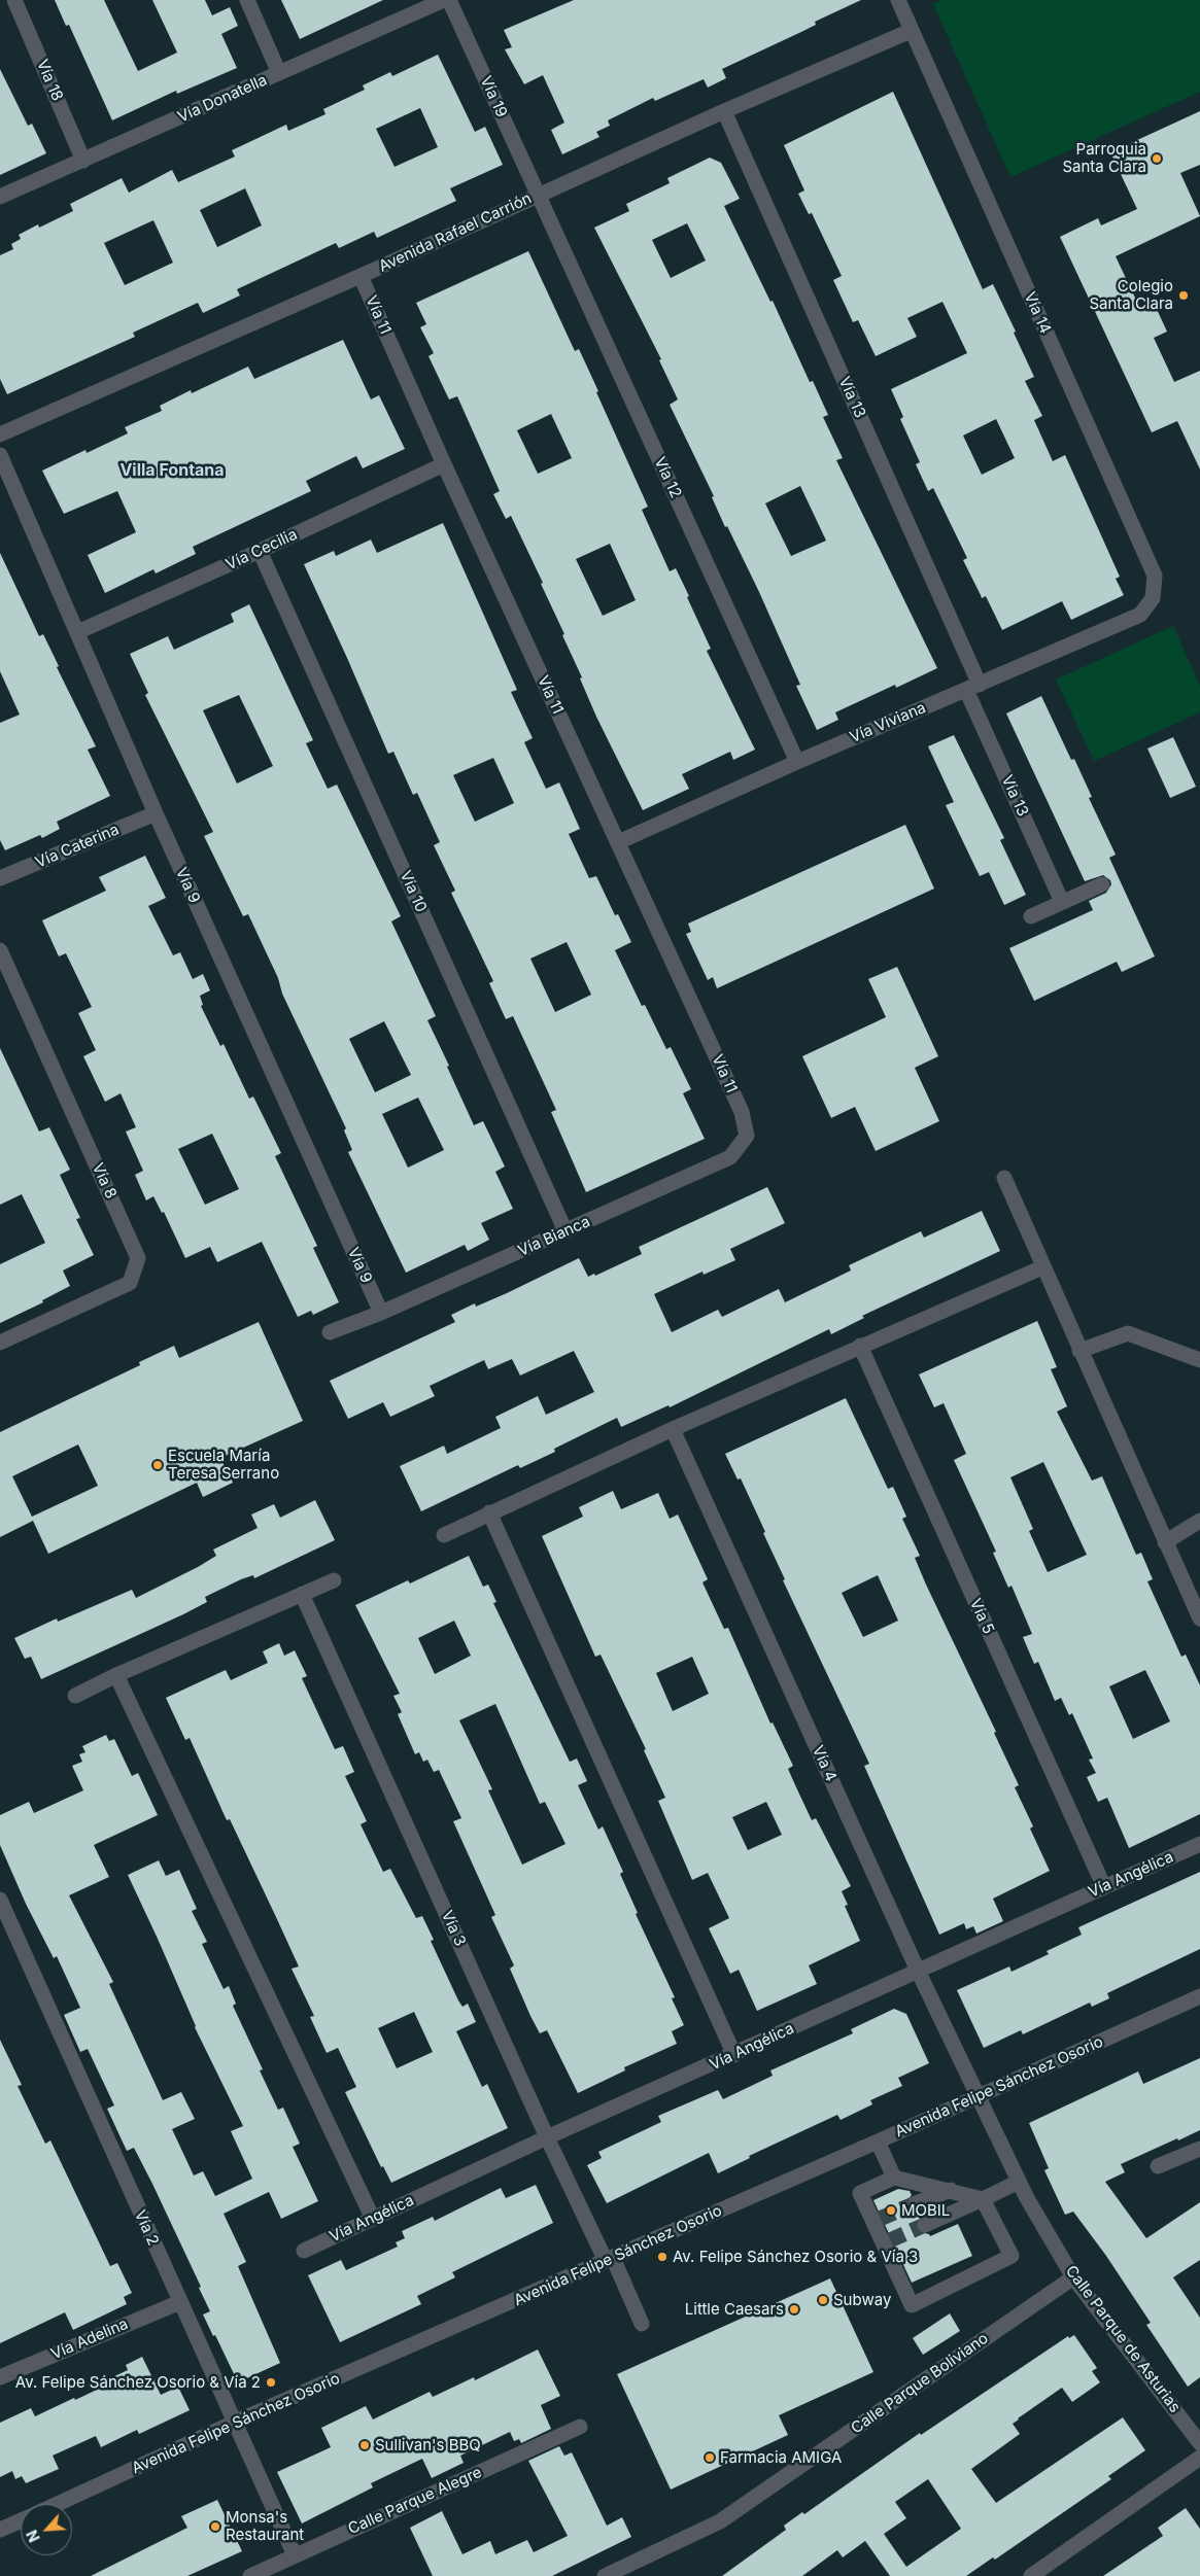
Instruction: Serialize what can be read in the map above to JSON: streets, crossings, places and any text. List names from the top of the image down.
{
  "streets": {
    "street": [
      "Vía 18",
      "Vía 19",
      "Vía Donatella",
      "Avenida Rafael Carrión",
      "Vía 14",
      "Vía 11",
      "Vía 13",
      "Vía 12",
      "Vía Cecilia",
      "Vía Viviana",
      "Vía Caterina",
      "Vía 9",
      "Vía 10",
      "Vía 8",
      "Vía Bianca",
      "Vía 5",
      "Vía 4",
      "Vía Angélica",
      "Vía 3",
      "Avenida Felipe Sánchez Osorio",
      "Vía 2",
      "Vía Adelina",
      "Calle Parque de Asturias",
      "Calle Parque Boliviano",
      "Calle Parque Alegre"
    ]
  },
  "crossings": [
    ["Vía 18", "Vía Donatella"],
    ["Vía 19", "Avenida Rafael Carrión"],
    ["Vía 19", "Vía 12"],
    ["Avenida Rafael Carrión", "Vía 14"],
    ["Avenida Rafael Carrión", "Vía 11"],
    ["Avenida Rafael Carrión", "Vía 13"],
    ["Avenida Rafael Carrión", "Vía 12"],
    ["Vía 14", "Vía Viviana"],
    ["Vía 11", "Vía Cecilia"],
    ["Vía 11", "Vía Viviana"],
    ["Vía 11", "Vía Bianca"],
    ["Vía 13", "Vía Viviana"],
    ["Vía 12", "Vía Viviana"],
    ["Vía Cecilia", "Vía 9"],
    ["Vía Cecilia", "Vía 10"],
    ["Vía Caterina", "Vía 9"],
    ["Vía 9", "Vía Bianca"],
    ["Vía 10", "Vía Bianca"],
    ["Vía 5", "Vía Angélica"],
    ["Vía 4", "Vía Angélica"],
    ["Vía 4", "Avenida Felipe Sánchez Osorio"],
    ["Vía 4", "Calle Parque de Asturias"],
    ["Vía Angélica", "Vía 3"],
    ["Vía 3", "Avenida Felipe Sánchez Osorio"],
    ["Avenida Felipe Sánchez Osorio", "Vía 2"],
    ["Avenida Felipe Sánchez Osorio", "Calle Parque de Asturias"],
    ["Vía 2", "Vía Adelina"],
    ["Vía 2", "Calle Parque Alegre"],
    ["Calle Parque de Asturias", "Calle Parque Boliviano"]
  ],
  "districts": ["Villa Fontana"],
  "places": [
    "Parroquia Santa Clara",
    "Colegio Santa Clara",
    "Escuela María Teresa Serrano",
    "MOBIL",
    "Av. Felipe Sánchez Osorio & Vía 3",
    "Subway",
    "Little Caesars",
    "Av. Felipe Sánchez Osorio & Vía 2",
    "Sullivan's BBQ",
    "Farmacia AMIGA",
    "Monsa's Restaurant"
  ],
  "north": "bottom left"
}
